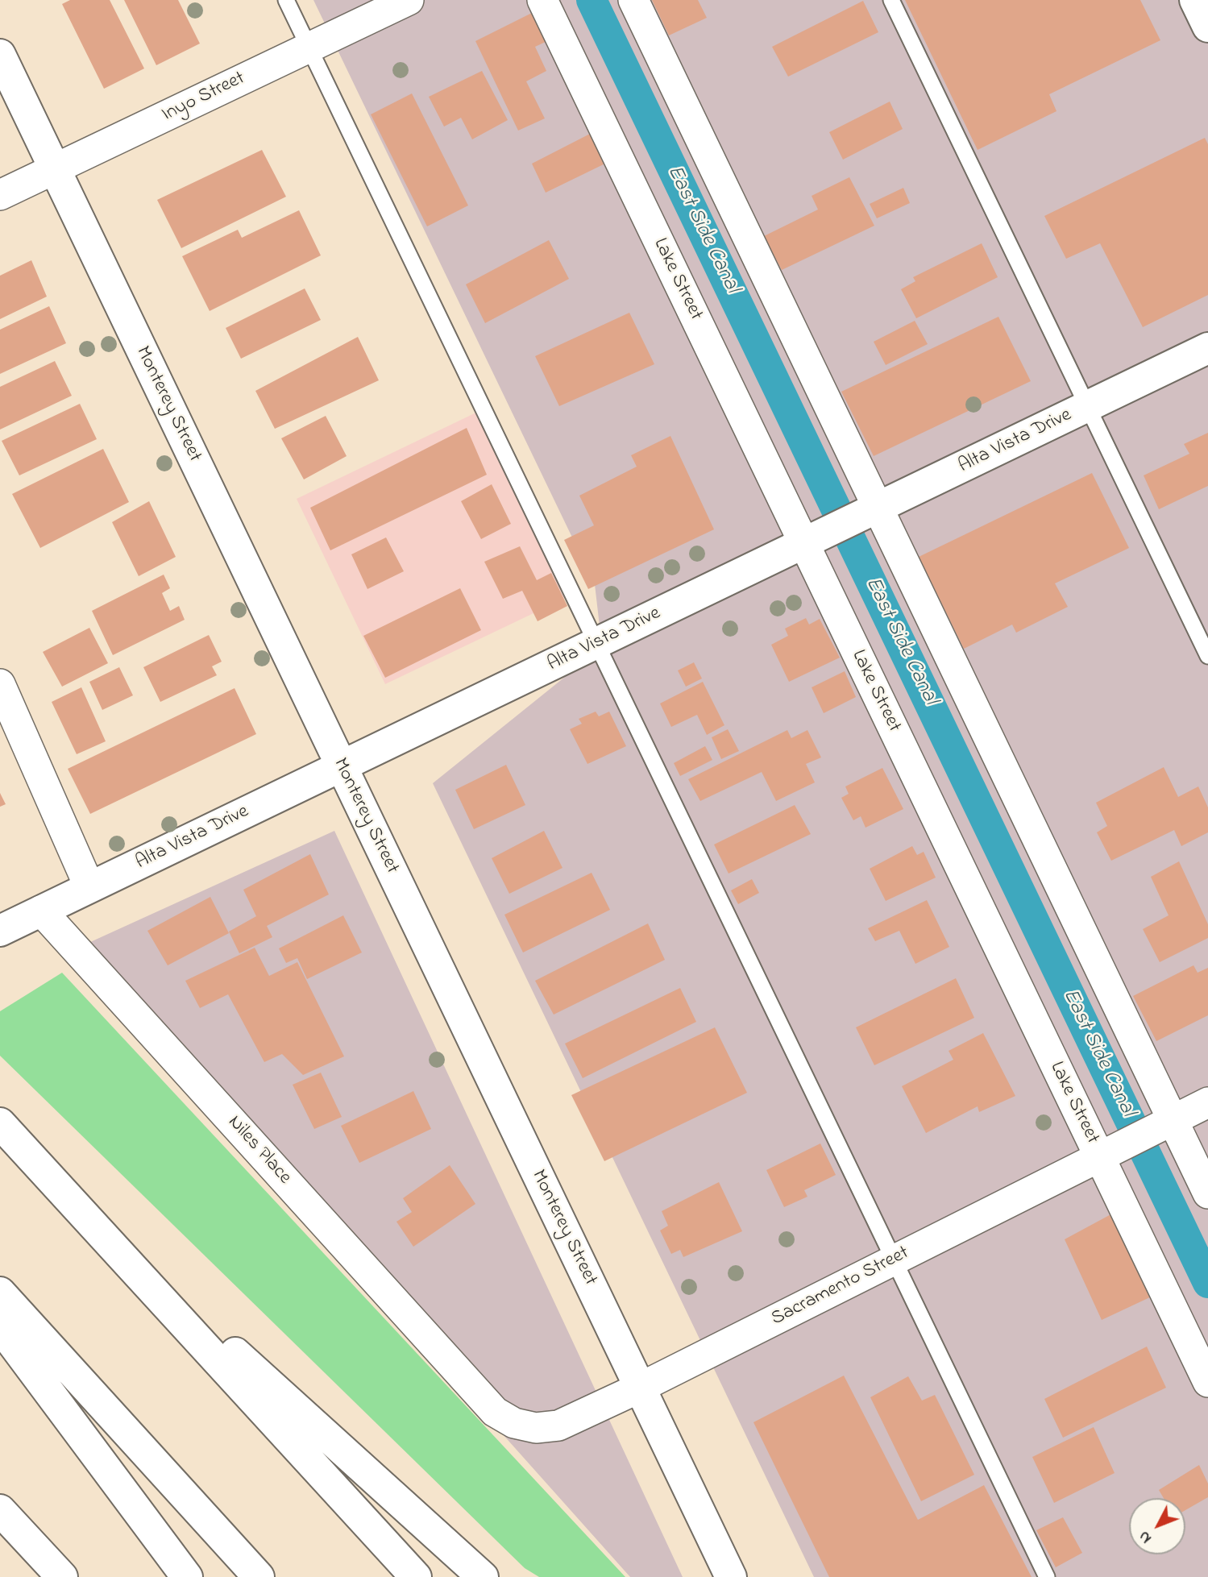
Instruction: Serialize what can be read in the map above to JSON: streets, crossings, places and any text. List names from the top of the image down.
{
  "streets": {
    "main road": ["Monterey Street", "Alta Vista Drive"],
    "street": [
      "Inyo Street",
      "Lake Street",
      "Niles Place",
      "Sacramento Street"
    ]
  },
  "crossings": [
    ["Inyo Street", "Monterey Street"],
    ["Lake Street", "Alta Vista Drive"],
    ["Lake Street", "Sacramento Street"],
    ["Monterey Street", "Alta Vista Drive"],
    ["Monterey Street", "Sacramento Street"],
    ["Alta Vista Drive", "Niles Place"],
    ["Niles Place", "Sacramento Street"]
  ],
  "water": ["East Side Canal"],
  "north": "bottom left"
}
